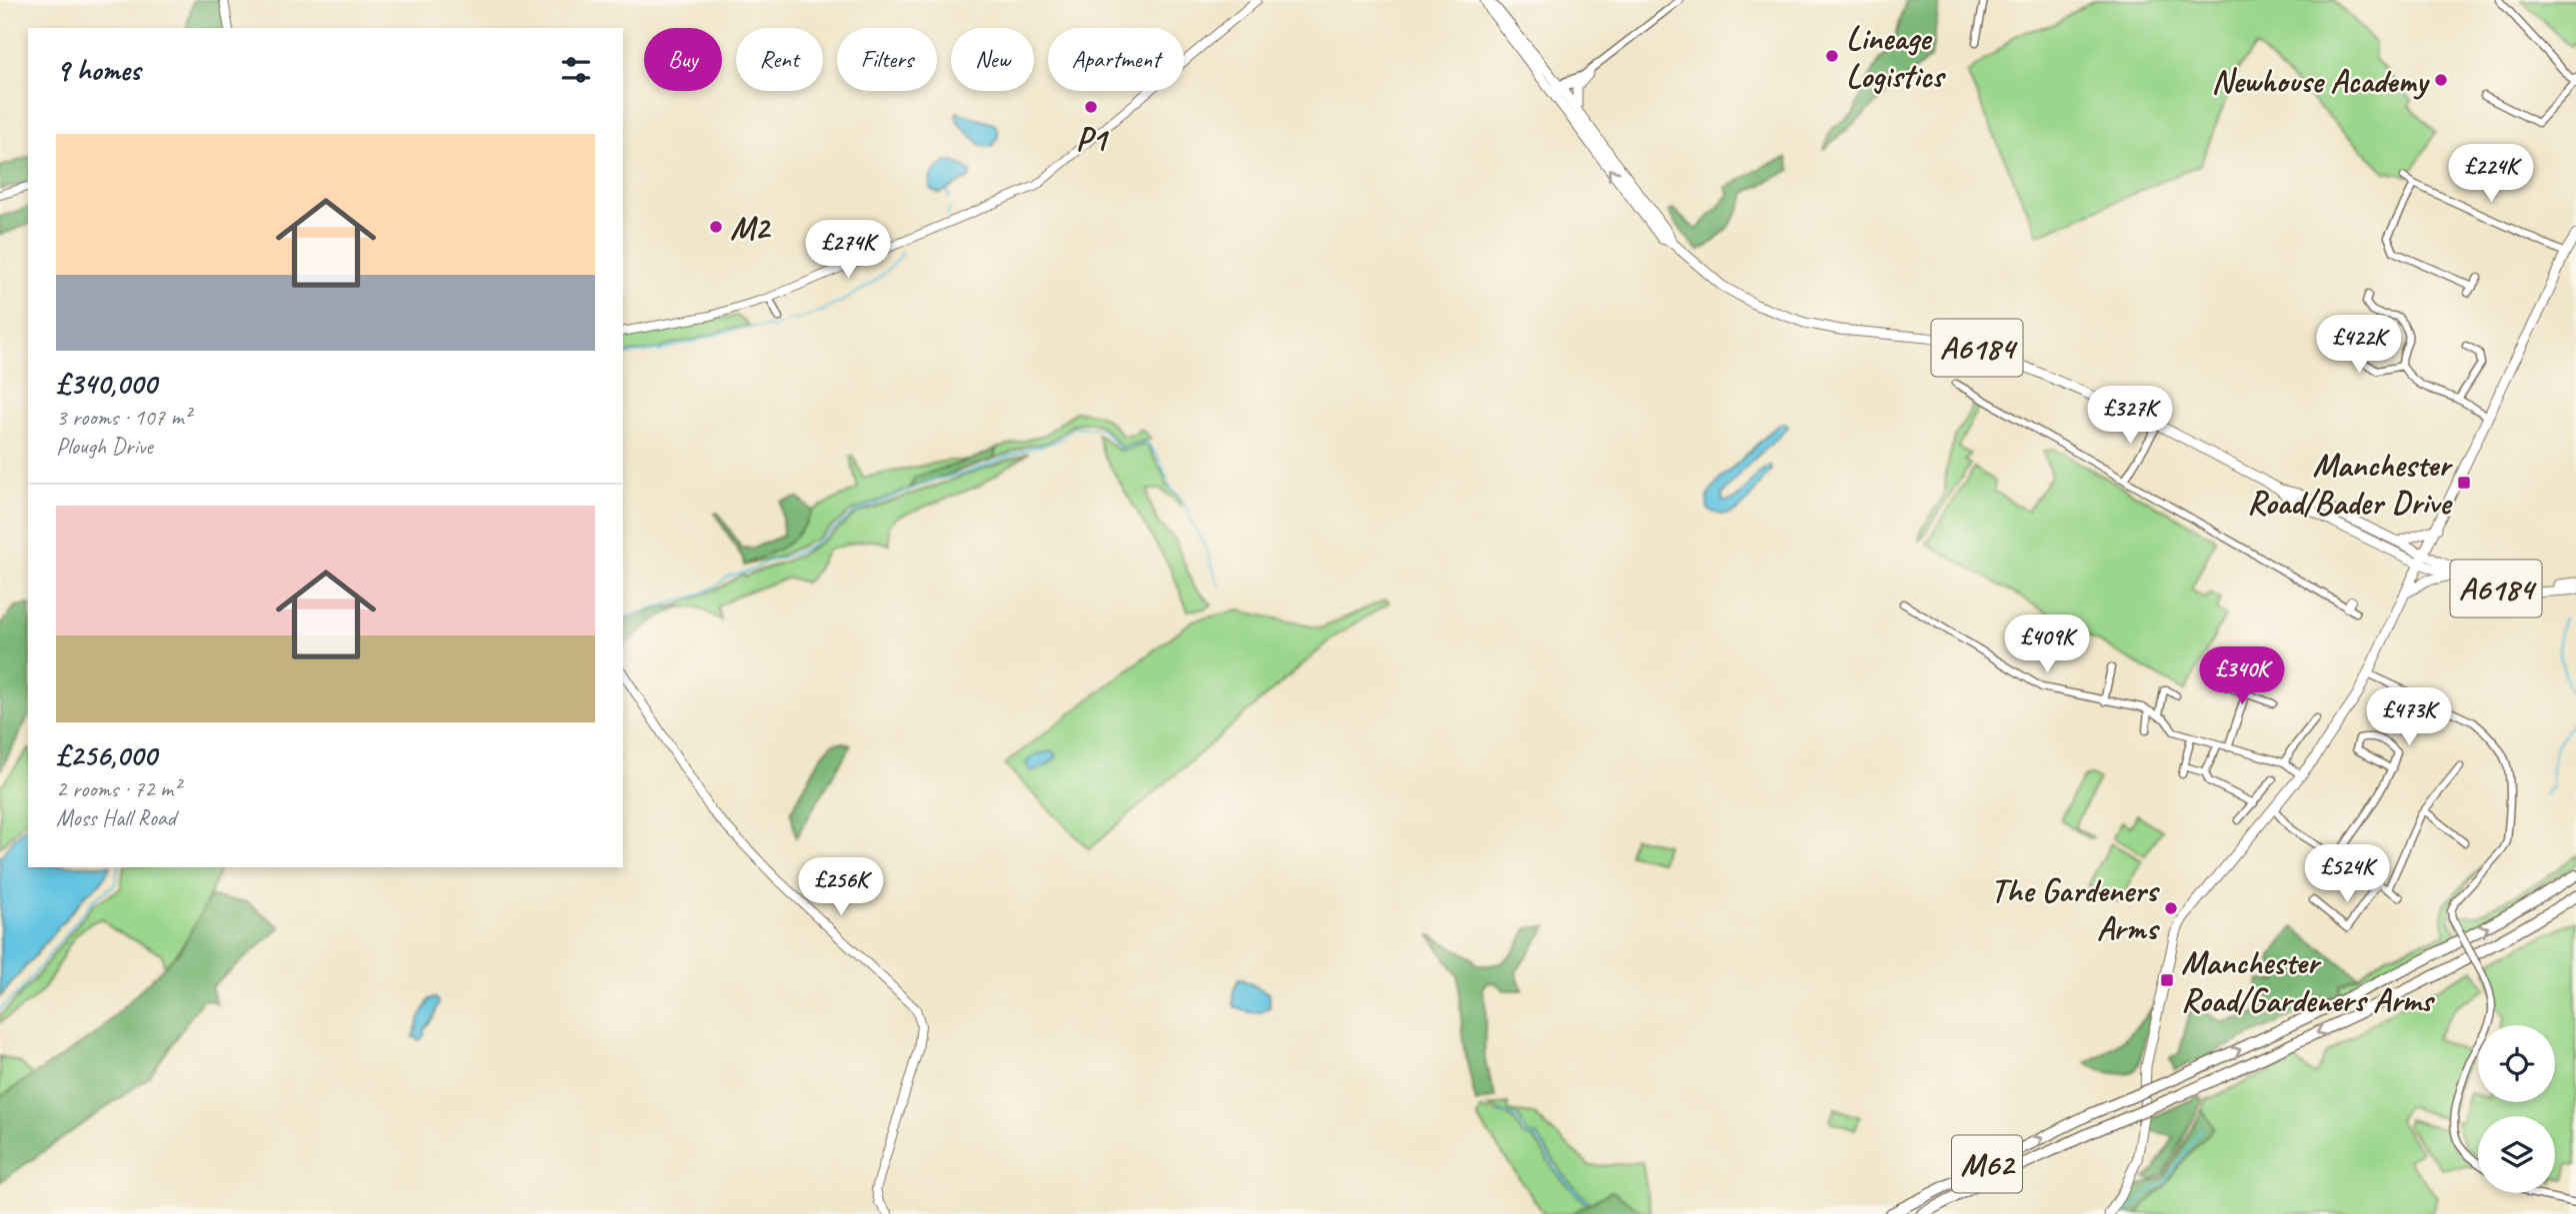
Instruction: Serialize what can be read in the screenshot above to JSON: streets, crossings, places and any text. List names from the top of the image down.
{
  "streets": {
    "highway": ["M62"],
    "main road": ["A6184"]
  },
  "places": {
    "other": [
      "Lineage Logistics",
      "Newhouse Academy",
      "P1",
      "M2",
      "The Gardeners Arms"
    ],
    "transit": ["Manchester Road/Bader Drive", "Manchester Road/Gardeners Arms"]
  },
  "page": {
    "chip": [
      "Buy",
      "Rent",
      "Filters",
      "New",
      "Apartment"
    ],
    "heading": "9 homes",
    "list": [
      {
        "name": "£340,000",
        "note": "3 rooms · 107 m² · Plough Drive"
      },
      {
        "name": "£256,000",
        "note": "2 rooms · 72 m² · Moss Hall Road"
      }
    ],
    "price": [
      "£224K",
      "£274K",
      "£422K",
      "£327K",
      "£409K",
      "£340K",
      "£473K",
      "£524K",
      "£256K"
    ]
  }
}
